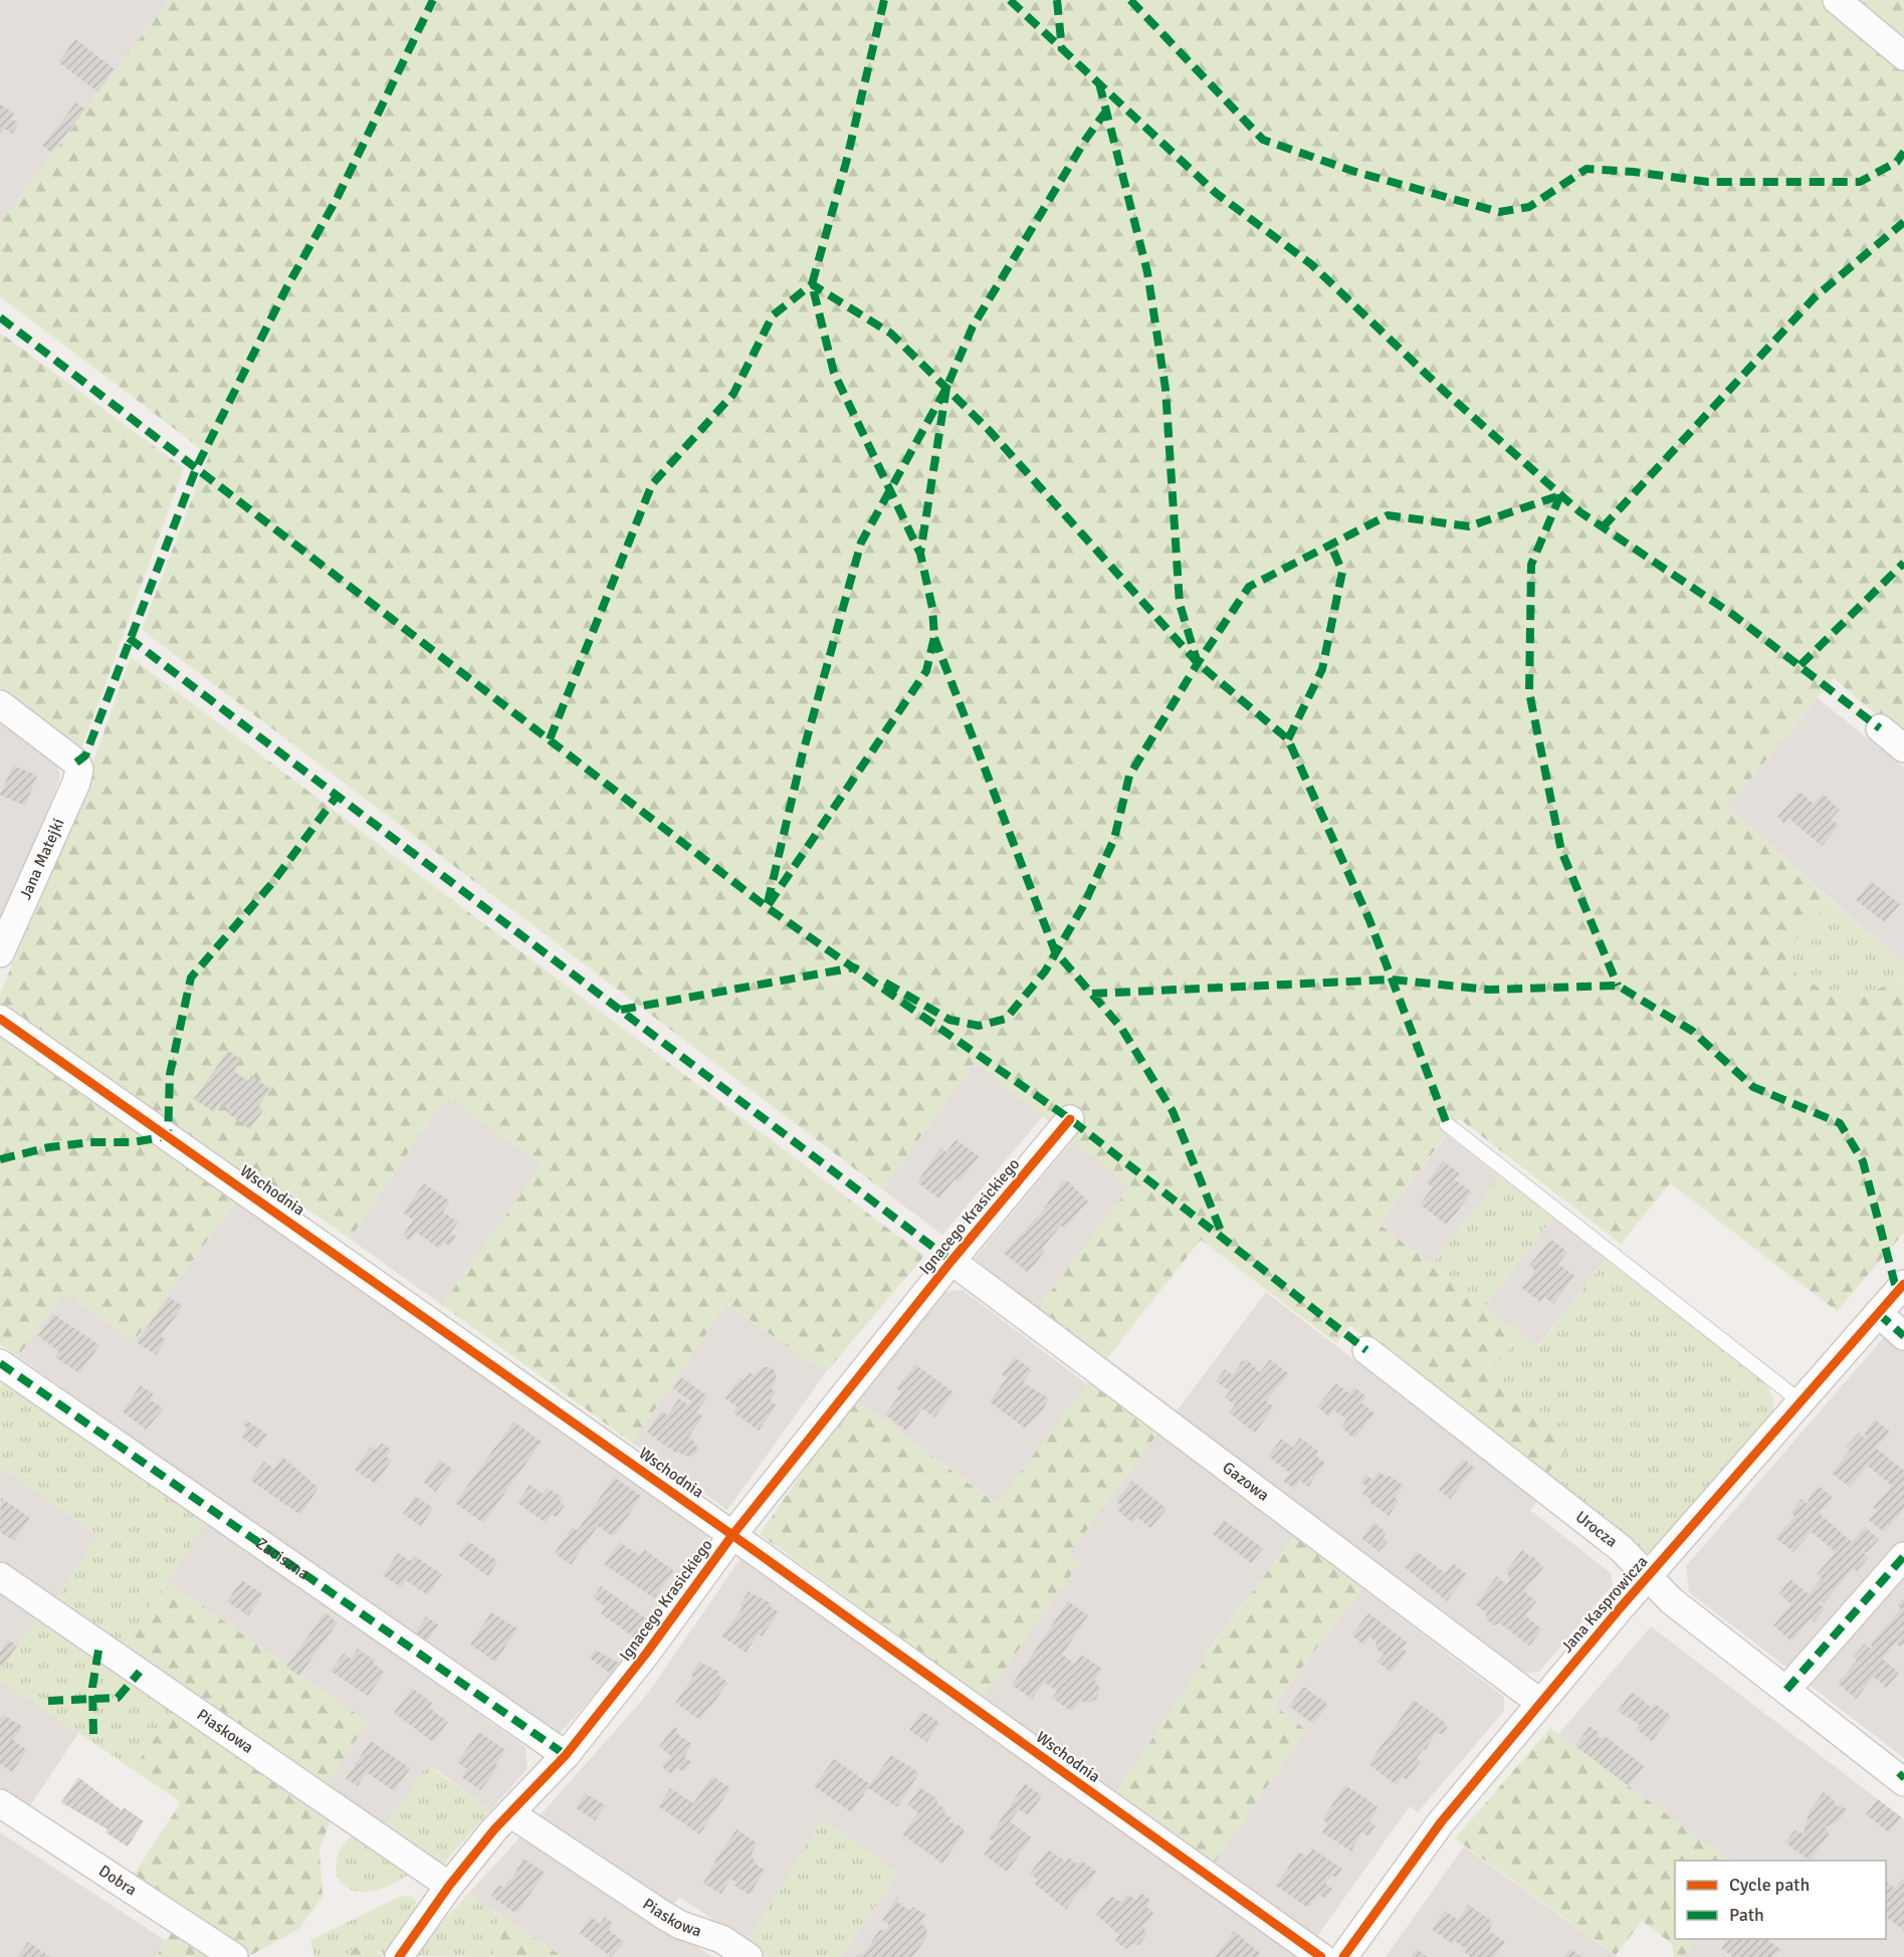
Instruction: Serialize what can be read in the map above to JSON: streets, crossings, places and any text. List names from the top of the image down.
{
  "streets": {
    "street": [
      "Jana Matejki",
      "Wschodnia",
      "Ignacego Krasickiego",
      "Gazowa",
      "Urocza",
      "Zaciszna",
      "Jana Kasprowicza",
      "Piaskowa",
      "Dobra"
    ]
  },
  "crossings": [
    ["Wschodnia", "Ignacego Krasickiego"],
    ["Ignacego Krasickiego", "Gazowa"],
    ["Ignacego Krasickiego", "Zaciszna"],
    ["Ignacego Krasickiego", "Piaskowa"],
    ["Gazowa", "Jana Kasprowicza"],
    ["Urocza", "Jana Kasprowicza"]
  ],
  "legend": ["Cycle path", "Path"]
}
